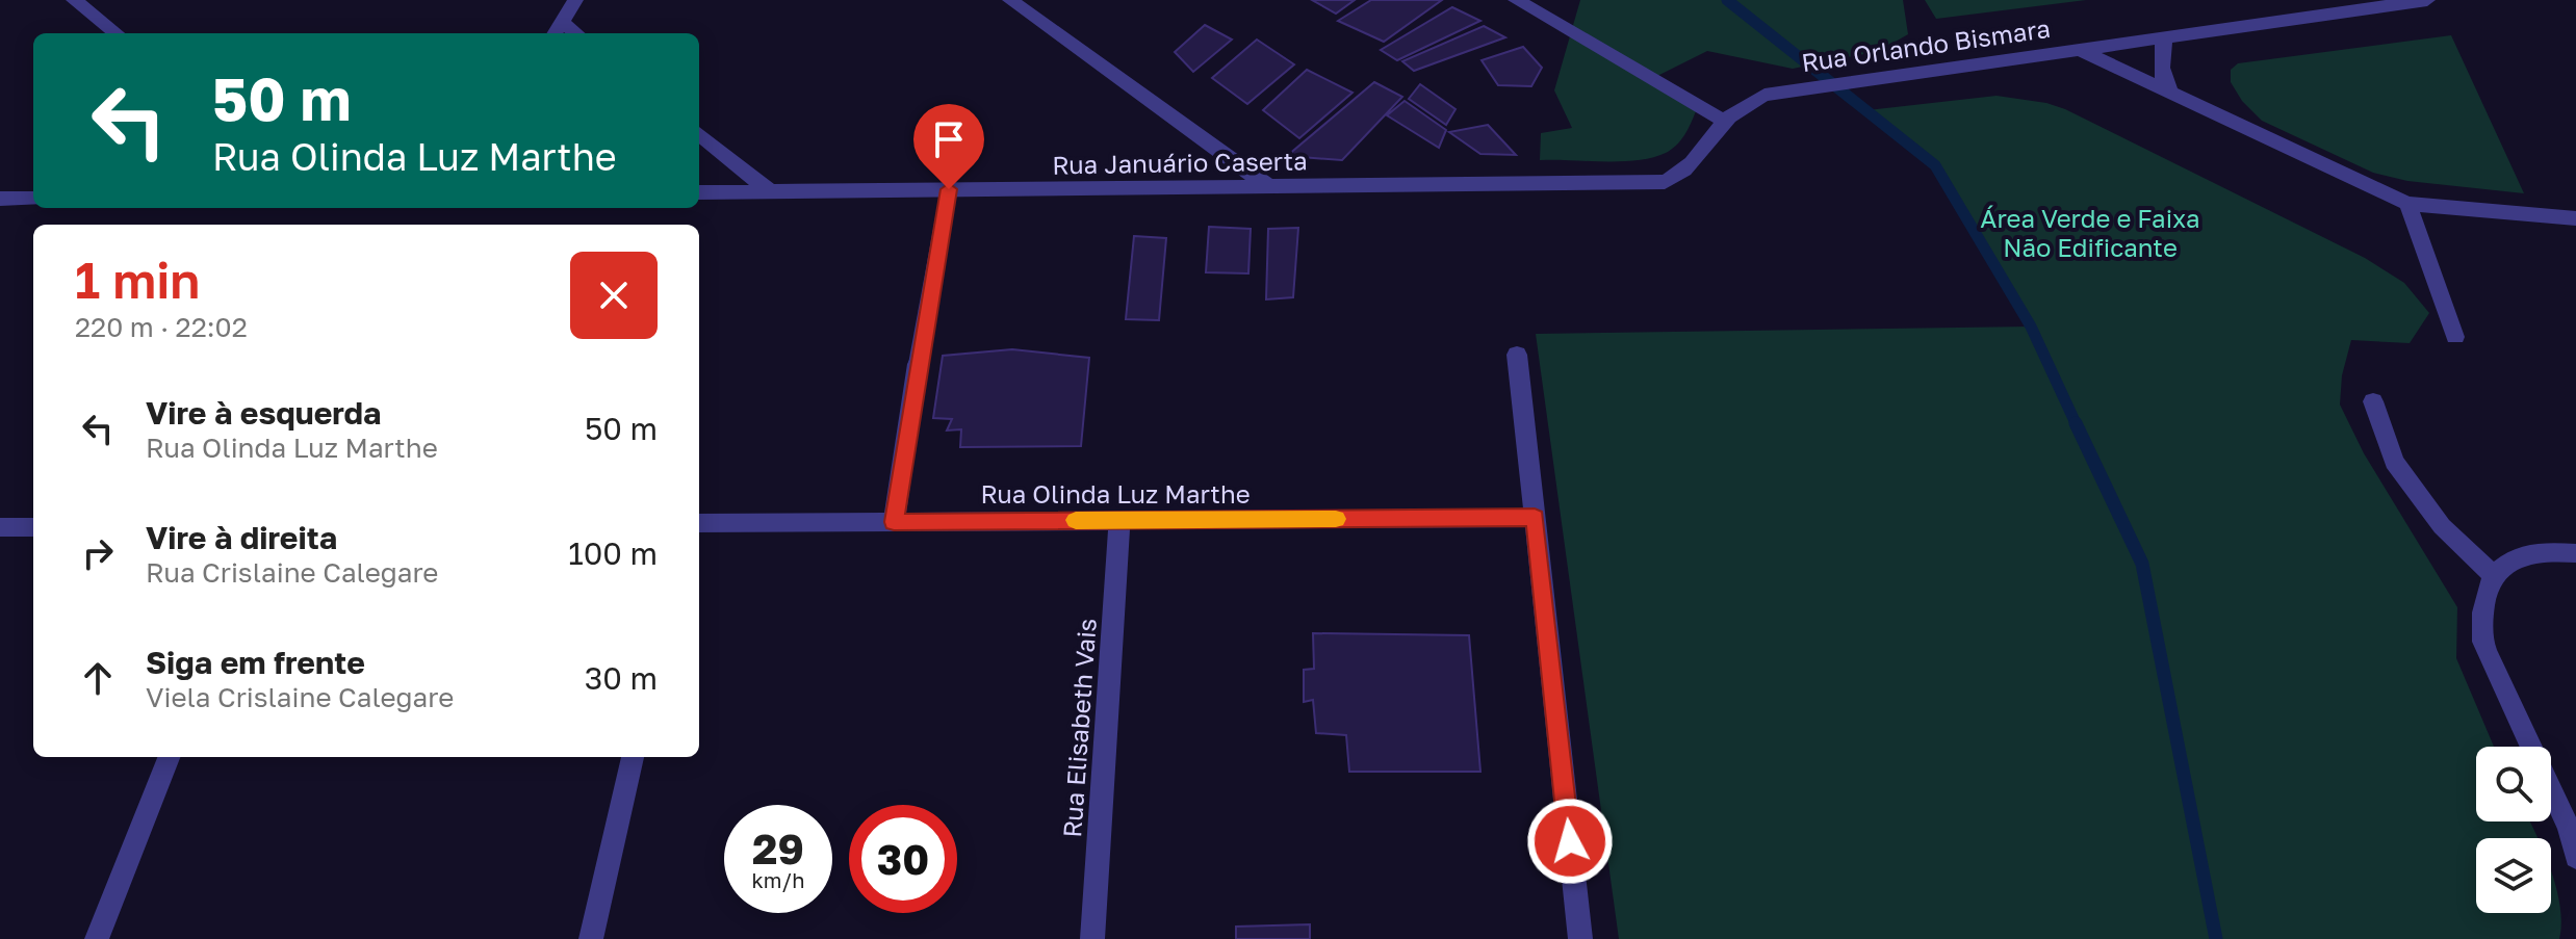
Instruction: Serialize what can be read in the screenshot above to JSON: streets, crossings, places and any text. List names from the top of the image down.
{
  "streets": {
    "street": [
      "Rua Orlando Bismara",
      "Rua Januário Caserta",
      "Rua Olinda Luz Marthe",
      "Rua Elisabeth Vais"
    ]
  },
  "crossings": [
    ["Rua Orlando Bismara", "Rua Januário Caserta"],
    ["Rua Olinda Luz Marthe", "Rua Elisabeth Vais"]
  ],
  "parks": ["Área Verde e Faixa Não Edificante"],
  "page": {
    "turn": ["50 m", "Rua Olinda Luz Marthe"],
    "heading": ["1 min", "220 m · 22:02"],
    "list": [
      {
        "name": "Vire à esquerda",
        "note": "Rua Olinda Luz Marthe",
        "value": "50 m"
      },
      {
        "name": "Vire à direita",
        "note": "Rua Crislaine Calegare",
        "value": "100 m"
      },
      {
        "name": "Siga em frente",
        "note": "Viela Crislaine Calegare",
        "value": "30 m"
      }
    ],
    "speed": "29 km/h",
    "limit": "30"
  }
}
